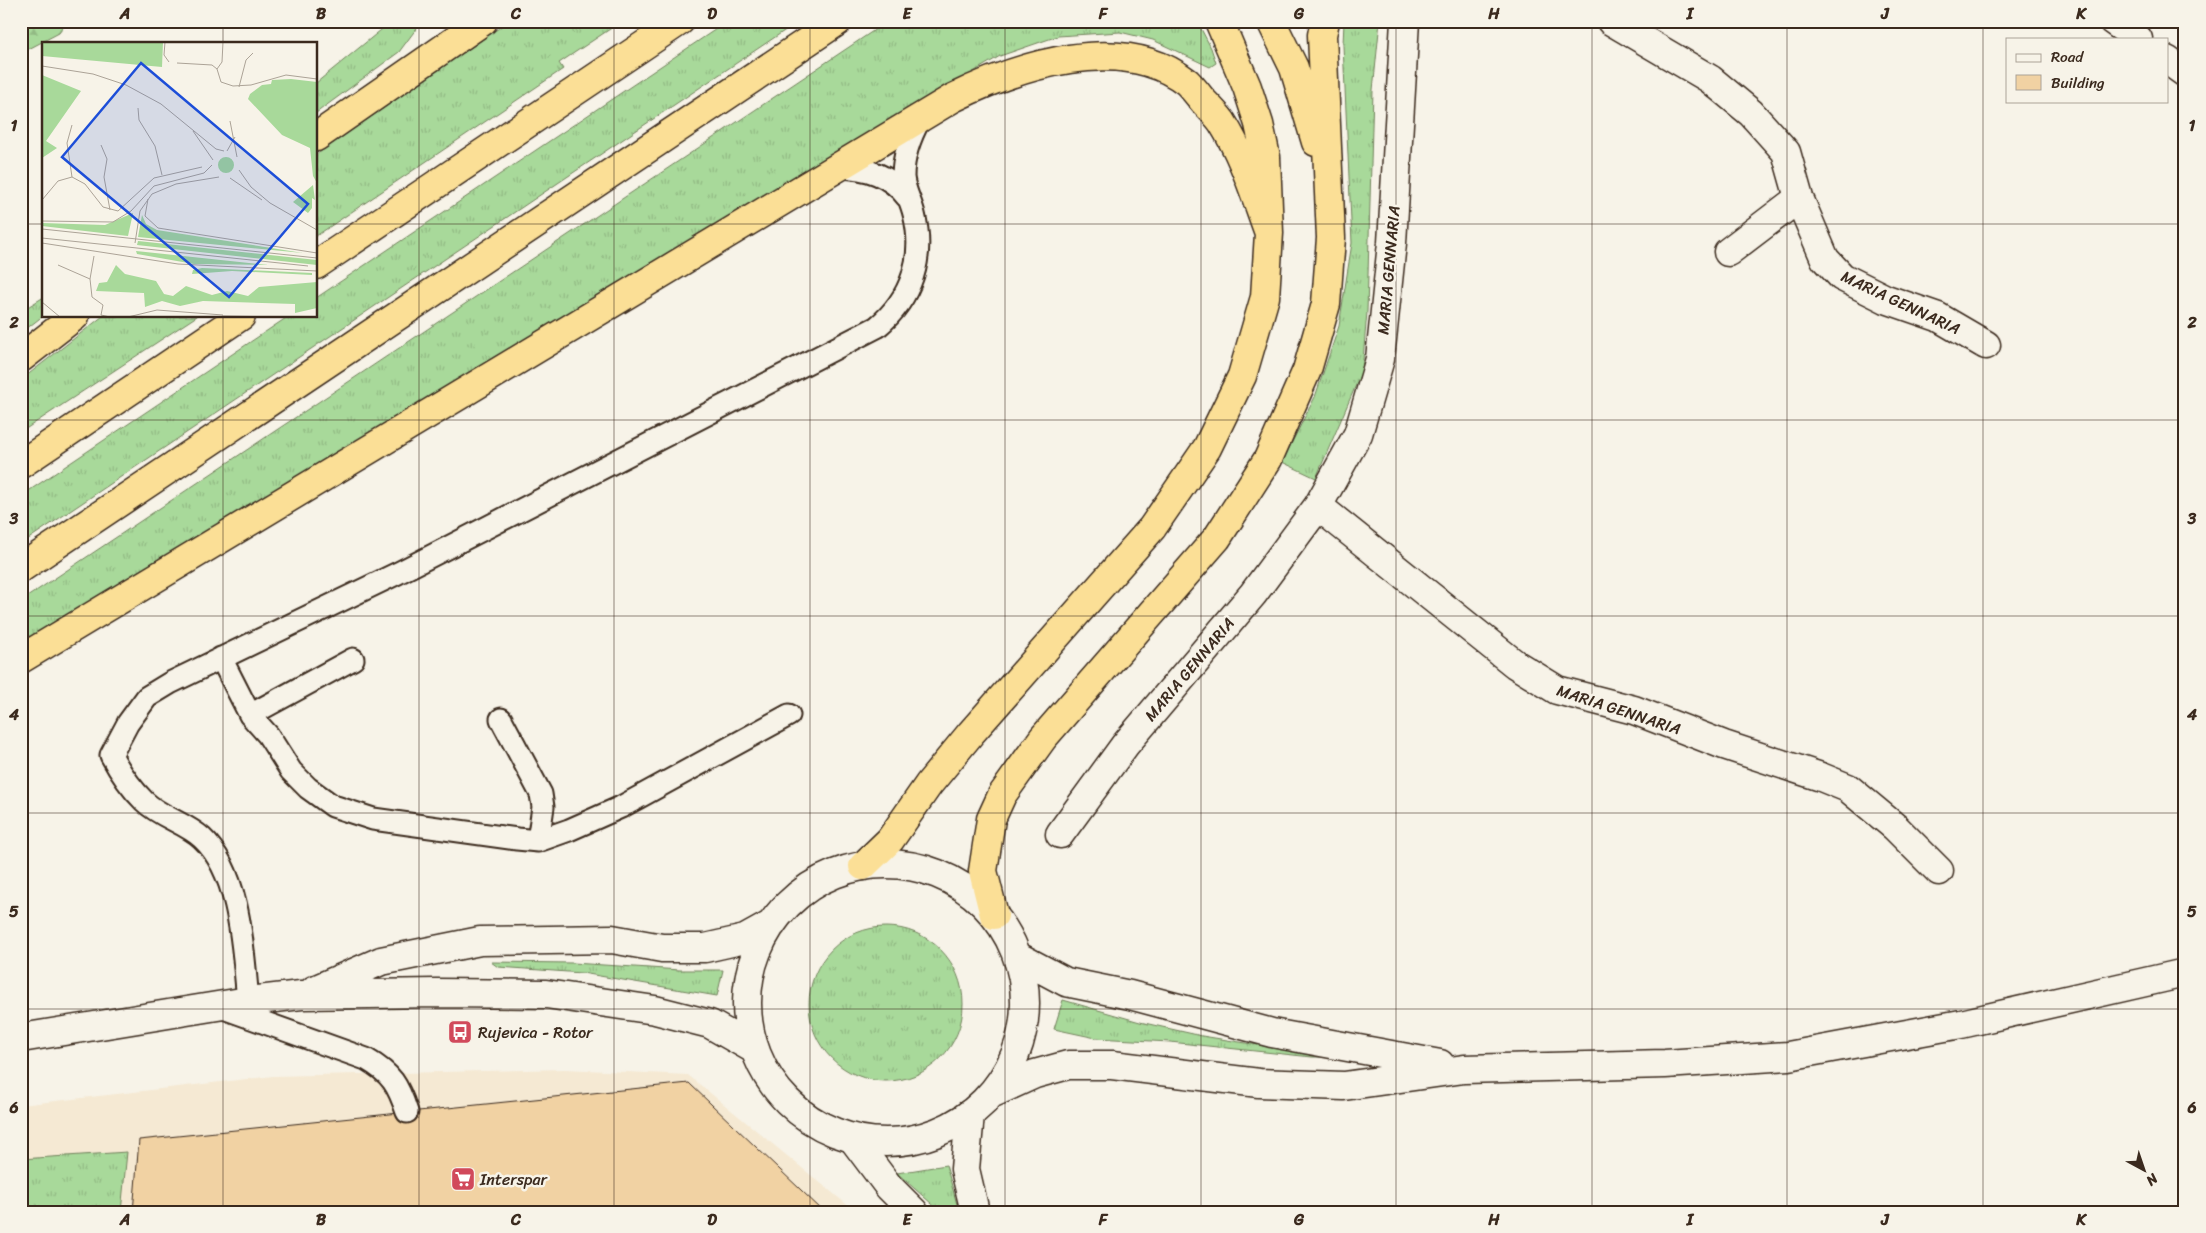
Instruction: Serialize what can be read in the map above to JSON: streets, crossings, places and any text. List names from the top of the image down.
{
  "streets": {
    "main road": ["MARIA GENNARIA"]
  },
  "places": {
    "bus stop": ["Rujevica - Rotor"],
    "supermarket": ["Interspar"]
  },
  "legend": ["Road", "Building"],
  "north": "bottom right",
  "grid": {
    "columns": [
      "A",
      "B",
      "C",
      "D",
      "E",
      "F",
      "G",
      "H",
      "I",
      "J",
      "K"
    ],
    "rows": [
      "1",
      "2",
      "3",
      "4",
      "5",
      "6"
    ]
  }
}
